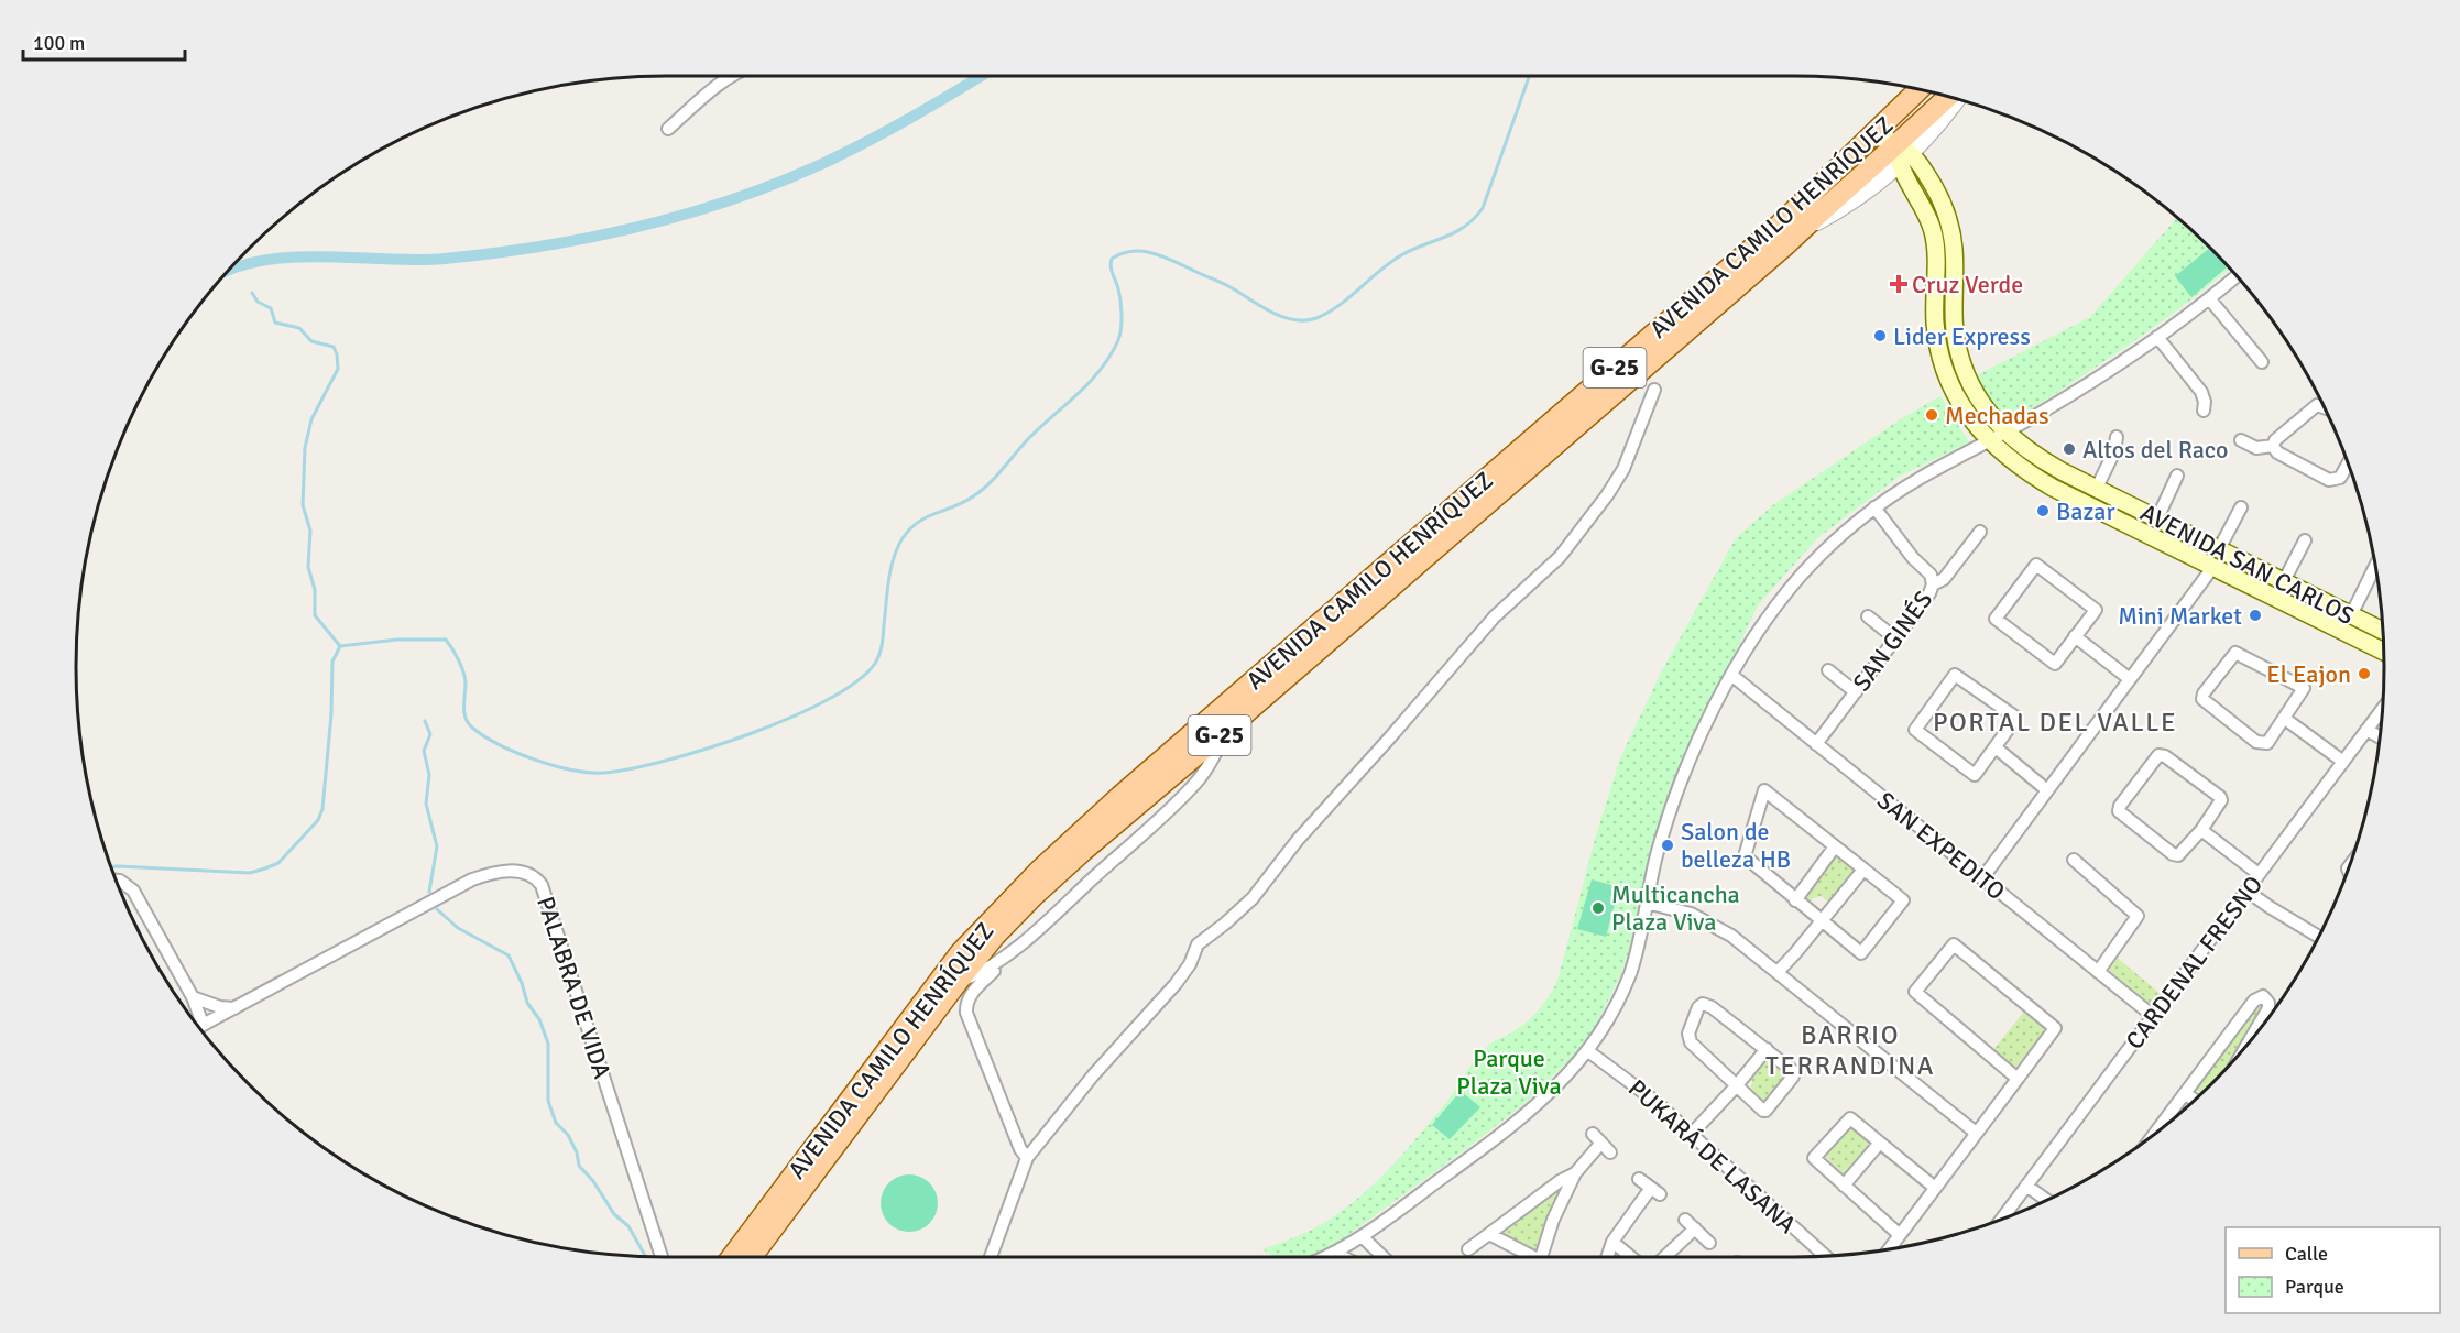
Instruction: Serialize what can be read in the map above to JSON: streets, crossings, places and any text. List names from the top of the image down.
{
  "streets": {
    "main road": ["AVENIDA CAMILO HENRÍQUEZ", "G-25", "AVENIDA SAN CARLOS"],
    "street": [
      "SAN GINÉS",
      "SAN EXPEDITO",
      "CARDENAL FRESNO",
      "PALABRA DE VIDA",
      "PUKARÁ DE LASANA"
    ]
  },
  "crossings": [
    ["AVENIDA CAMILO HENRÍQUEZ", "AVENIDA SAN CARLOS"],
    ["SAN GINÉS", "SAN EXPEDITO"],
    ["SAN EXPEDITO", "CARDENAL FRESNO"]
  ],
  "districts": ["PORTAL DEL VALLE", "BARRIO TERRANDINA"],
  "parks": ["Parque Plaza Viva"],
  "places": {
    "health": ["Cruz Verde"],
    "other": [
      "Lider Express",
      "Mechadas",
      "Altos del Raco",
      "Bazar",
      "Mini Market",
      "El Eajon",
      "Salon de belleza HB",
      "Multicancha Plaza Viva"
    ]
  },
  "legend": ["Calle", "Parque"],
  "scale_bar": "100 m"
}
